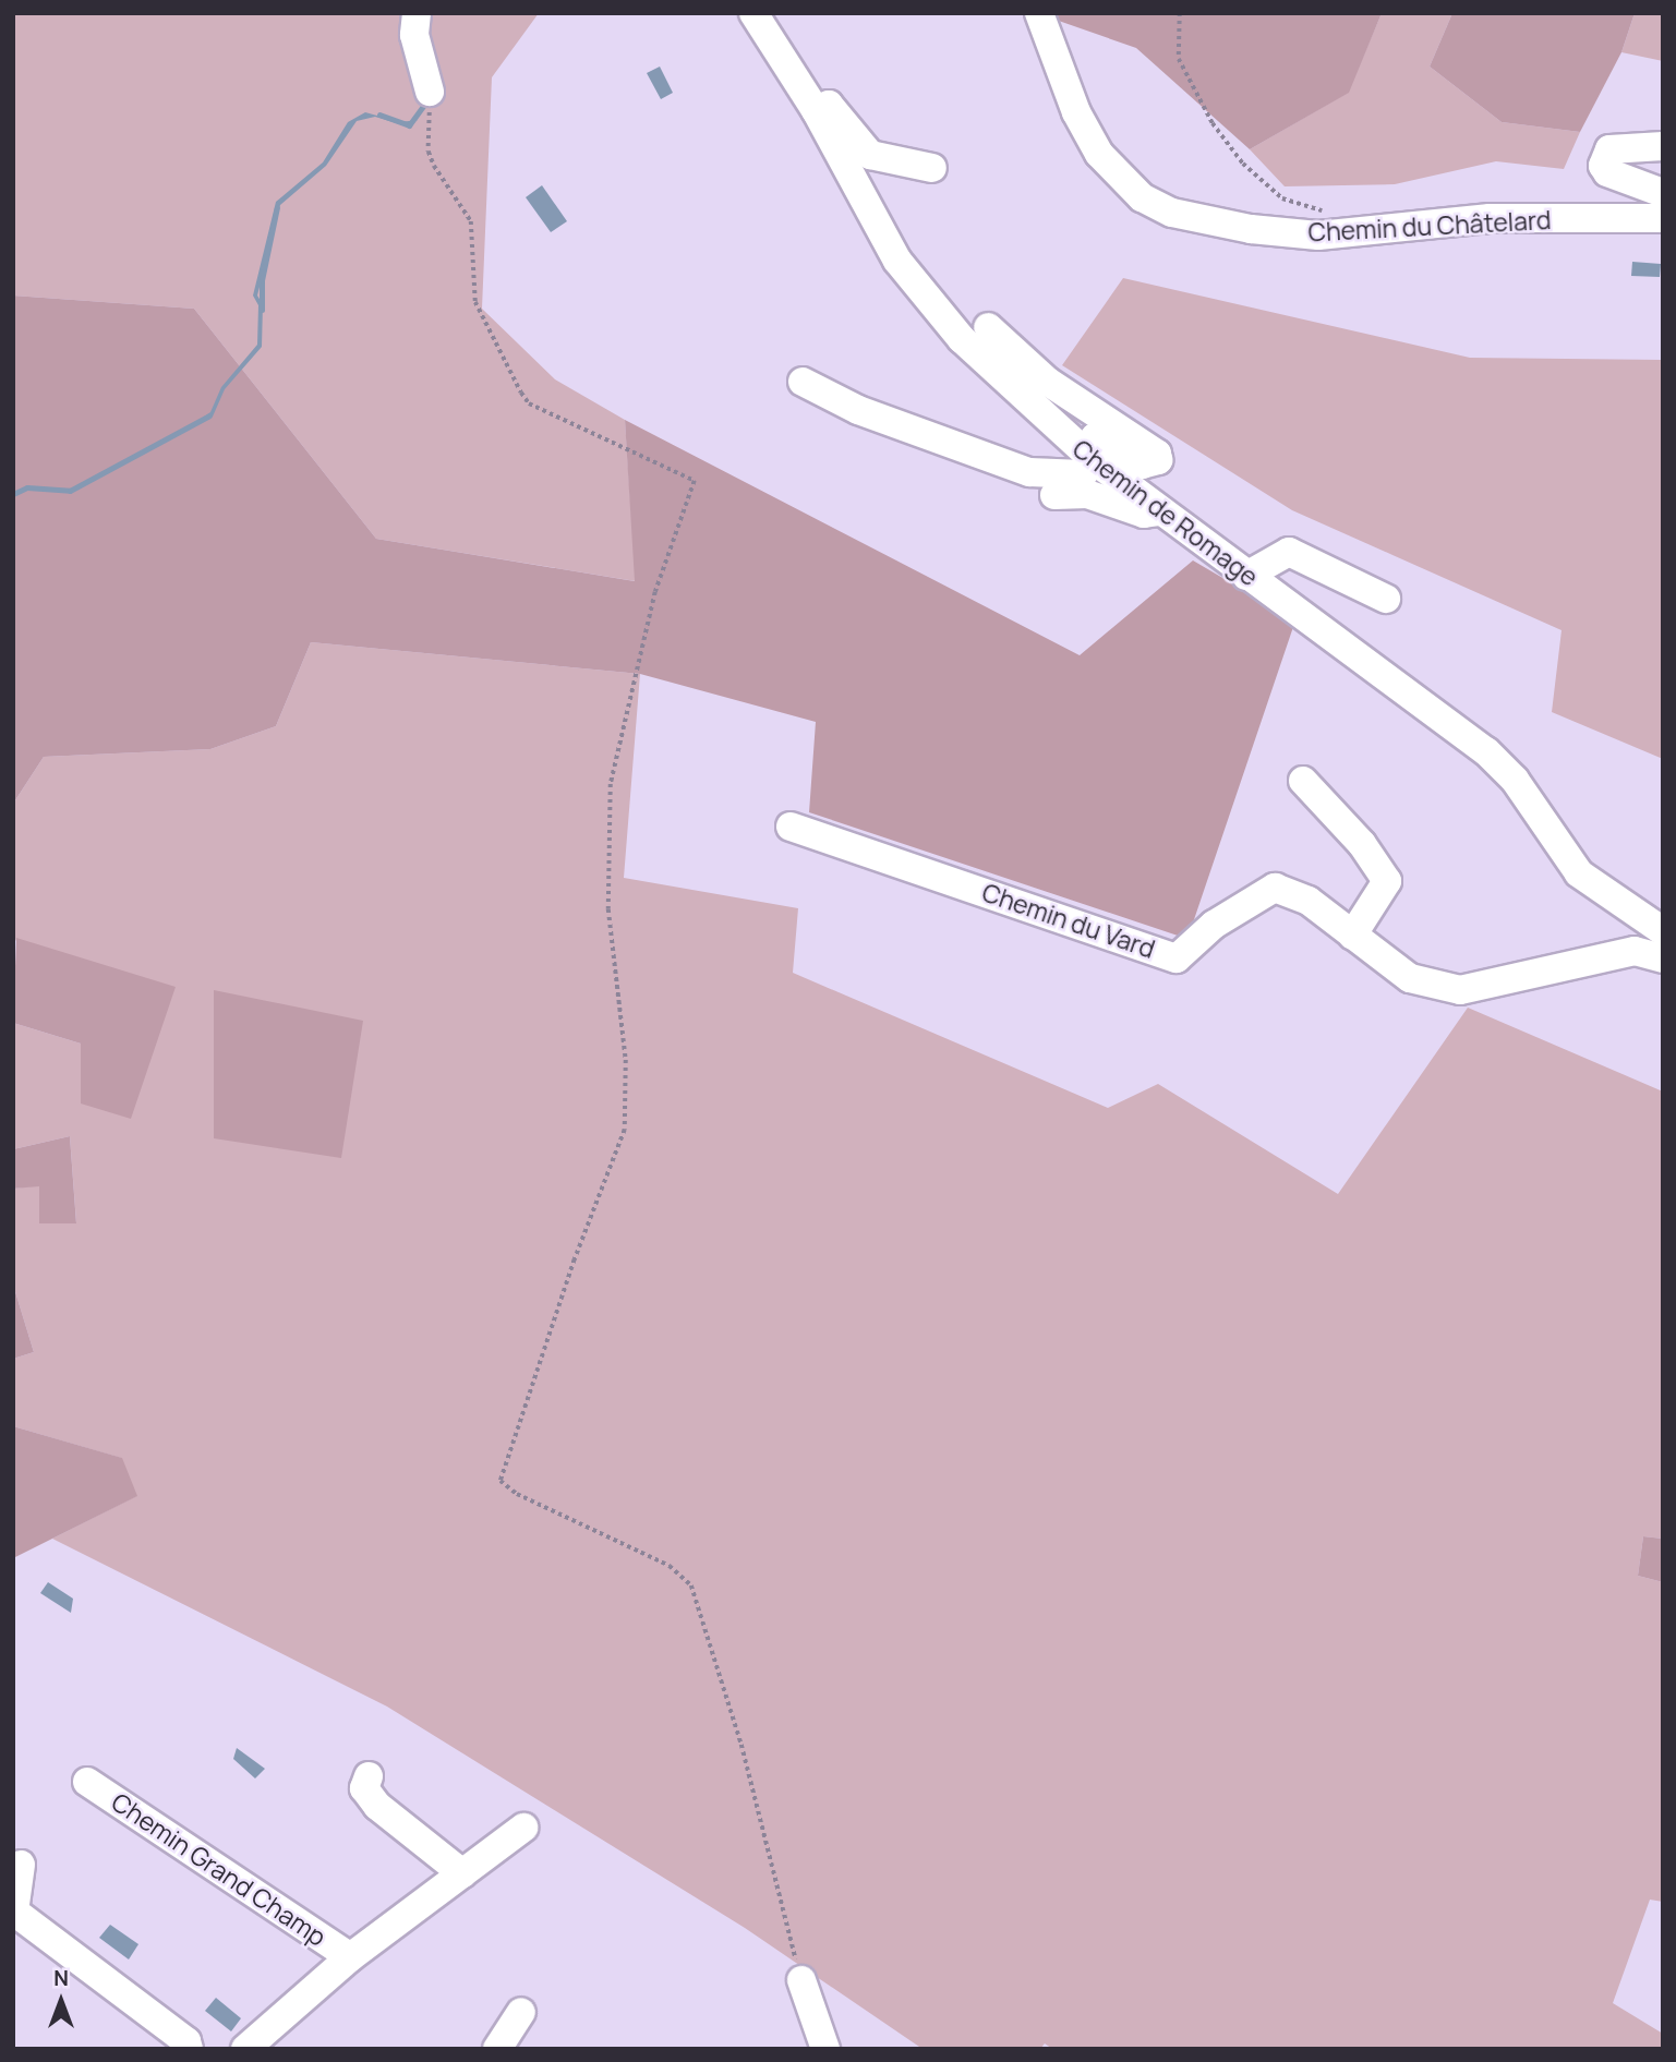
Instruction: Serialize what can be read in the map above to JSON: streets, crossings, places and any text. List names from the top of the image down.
{
  "streets": {
    "street": [
      "Chemin du Châtelard",
      "Chemin de Romage",
      "Chemin du Vard",
      "Chemin Grand Champ"
    ]
  },
  "north": "top"
}
